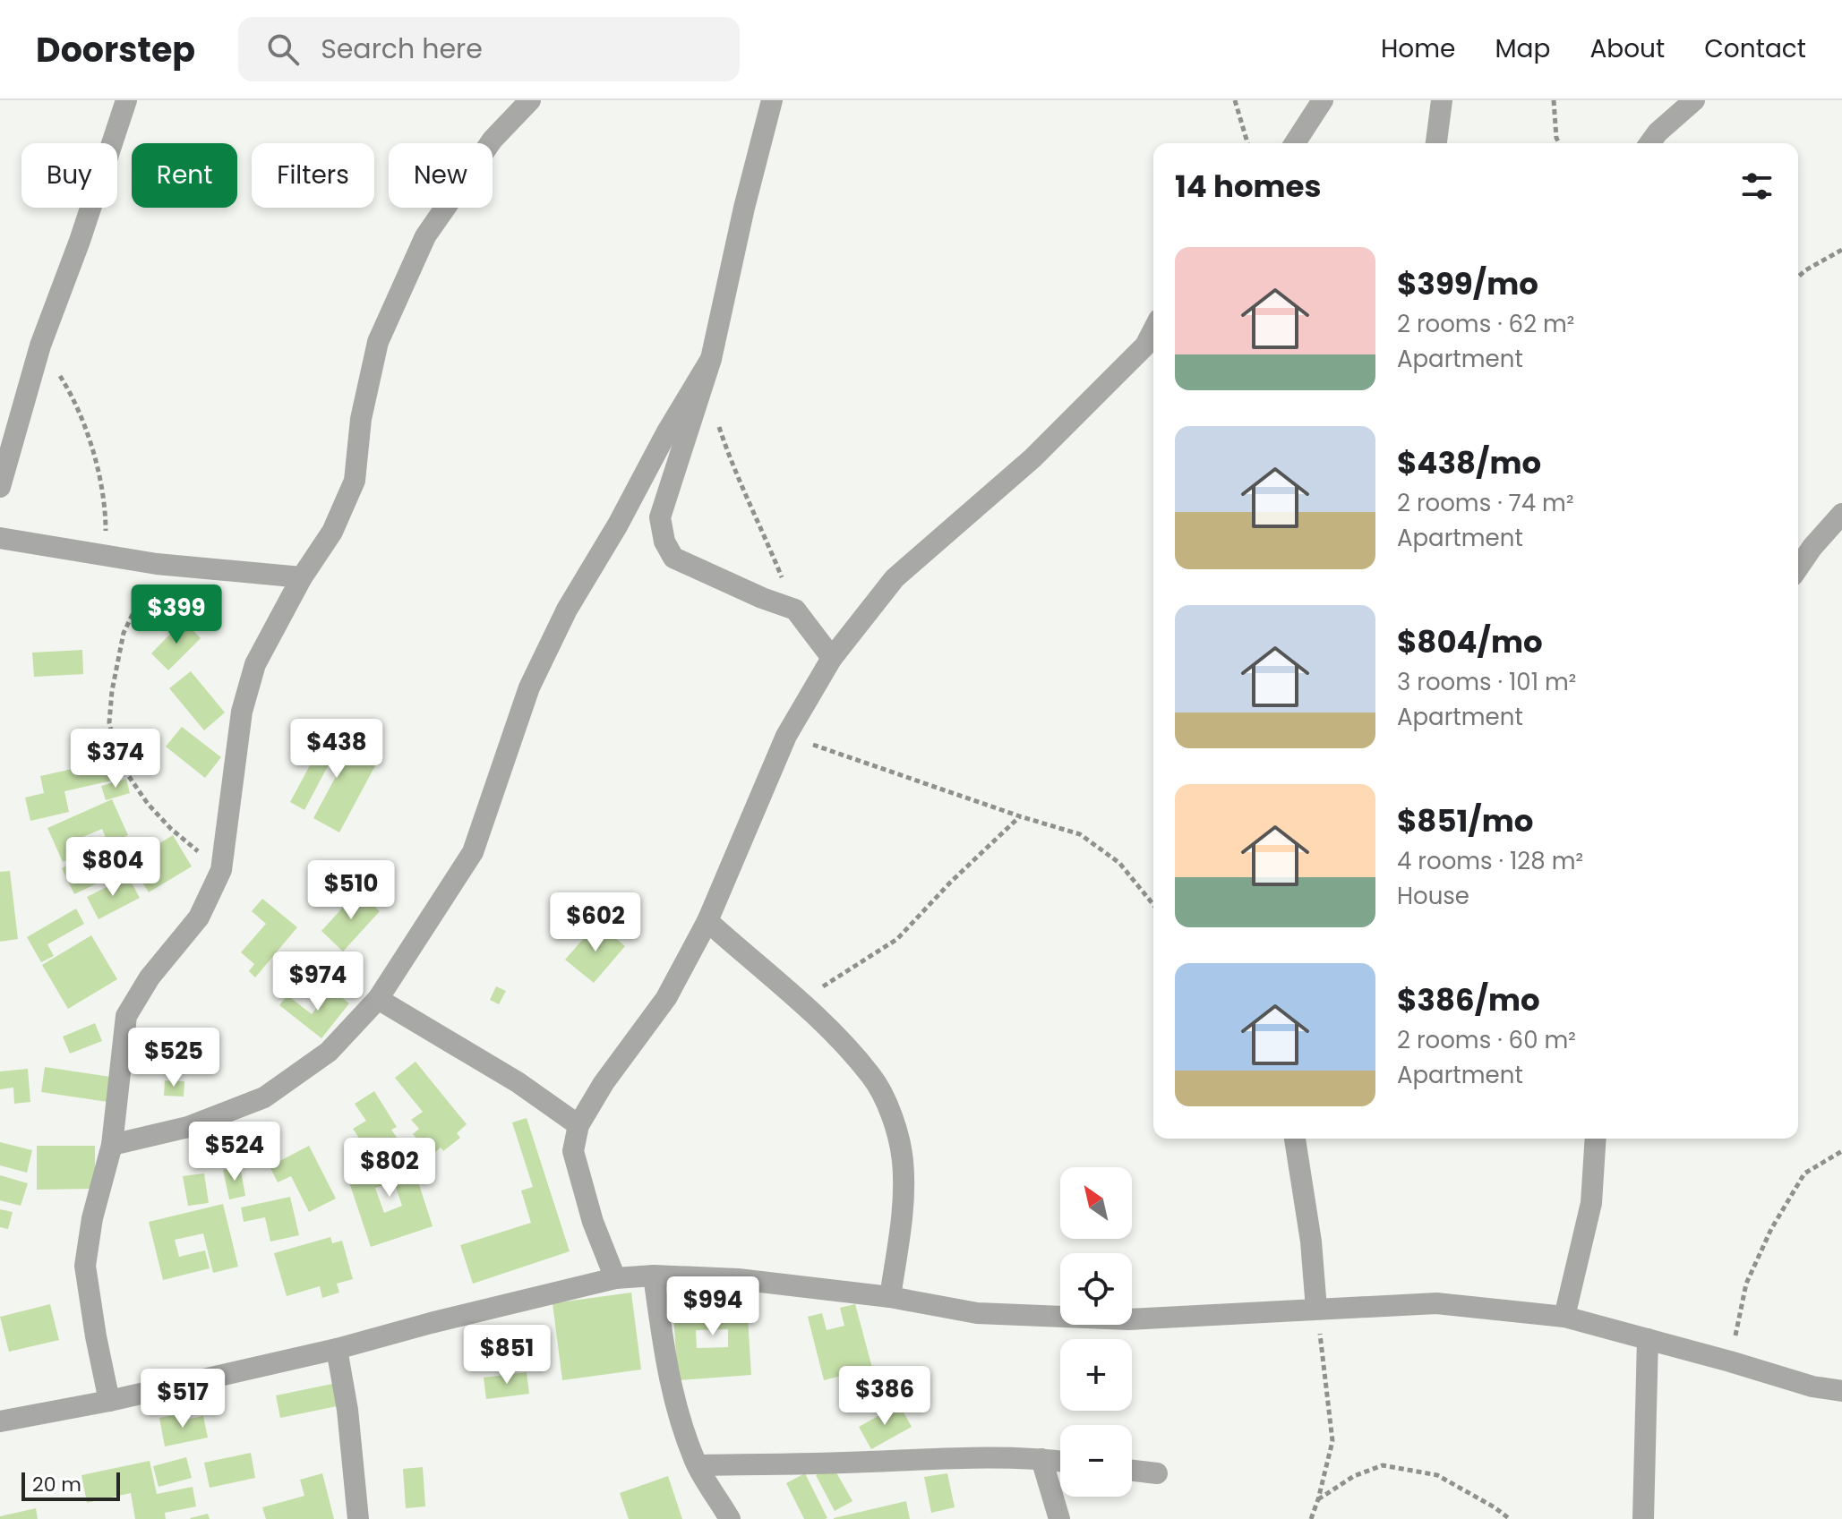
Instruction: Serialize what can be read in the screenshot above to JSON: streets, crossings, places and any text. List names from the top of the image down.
{
  "scale_bar": "20 m",
  "north": "top left",
  "page": {
    "header": "Doorstep",
    "search": "Search here",
    "nav": [
      "Home",
      "Map",
      "About",
      "Contact"
    ],
    "chip": [
      "Buy",
      "Rent",
      "Filters",
      "New"
    ],
    "heading": "14 homes",
    "list": [
      {
        "name": "$399/mo",
        "note": "2 rooms · 62 m² · Apartment"
      },
      {
        "name": "$438/mo",
        "note": "2 rooms · 74 m² · Apartment"
      },
      {
        "name": "$804/mo",
        "note": "3 rooms · 101 m² · Apartment"
      },
      {
        "name": "$851/mo",
        "note": "4 rooms · 128 m² · House"
      },
      {
        "name": "$386/mo",
        "note": "2 rooms · 60 m² · Apartment"
      }
    ],
    "price": [
      "$399",
      "$438",
      "$374",
      "$804",
      "$510",
      "$602",
      "$974",
      "$525",
      "$524",
      "$802",
      "$994",
      "$851",
      "$386",
      "$517"
    ],
    "map_buttons": ["+", "−"],
    "scale": "20 m"
  }
}
